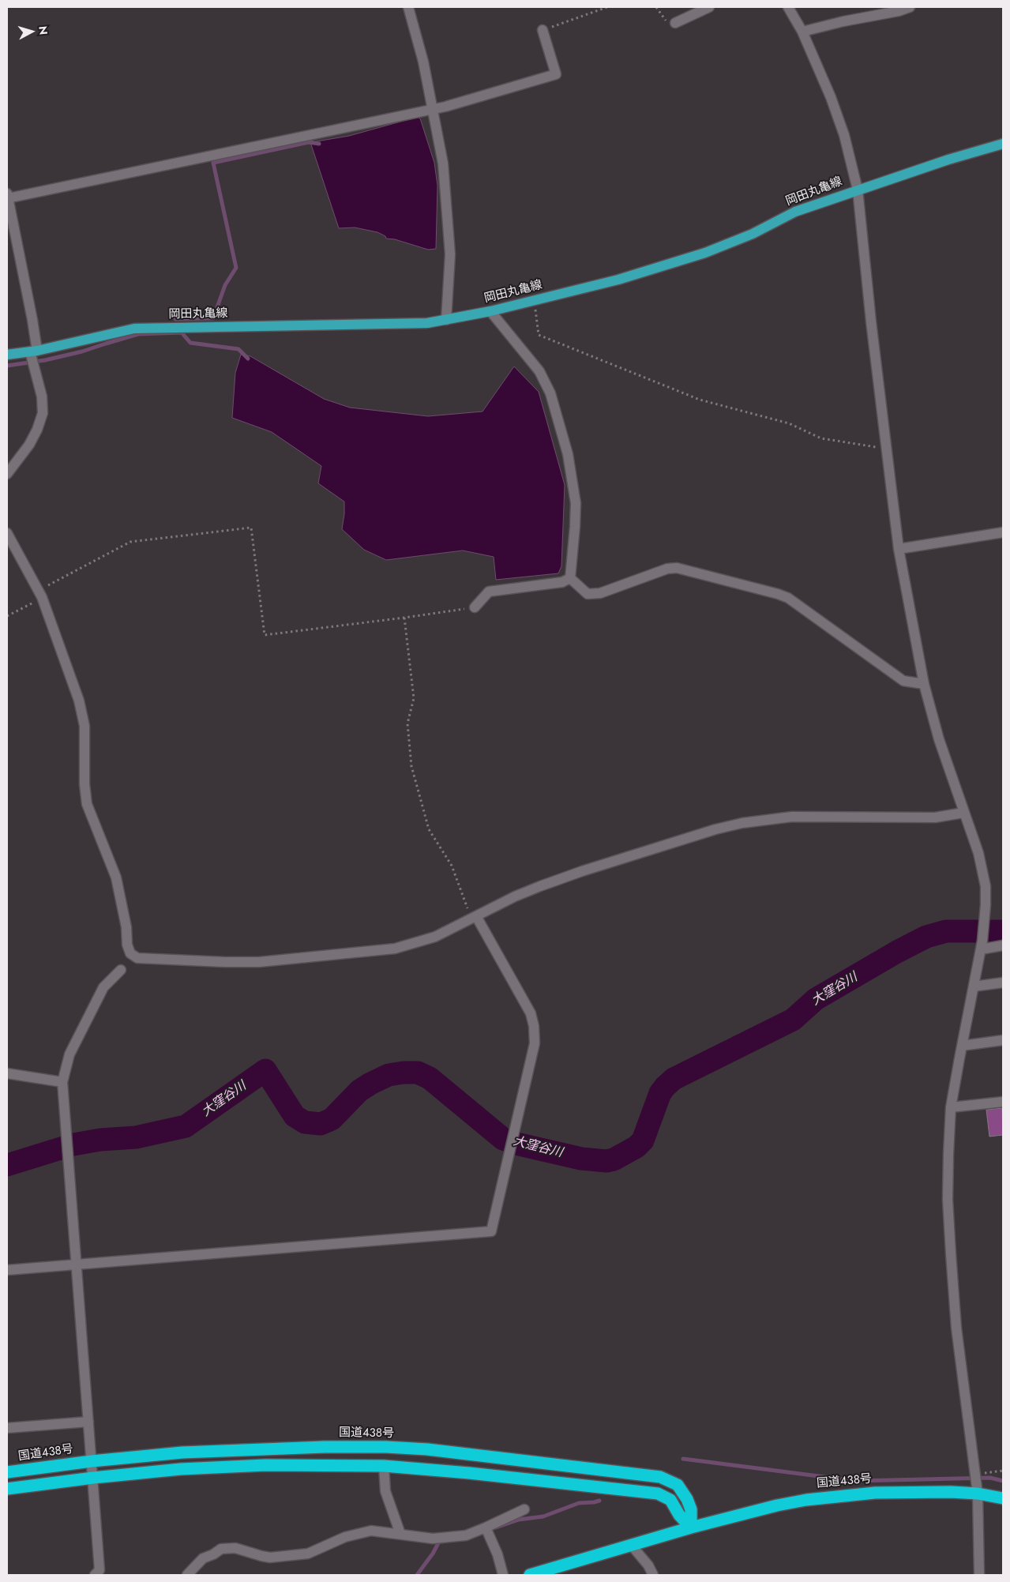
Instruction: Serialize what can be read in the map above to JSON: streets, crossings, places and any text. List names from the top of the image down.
{
  "streets": {
    "highway": ["国道438号"],
    "main road": ["岡田丸亀線"]
  },
  "water": ["大窪谷川"],
  "north": "right"
}
